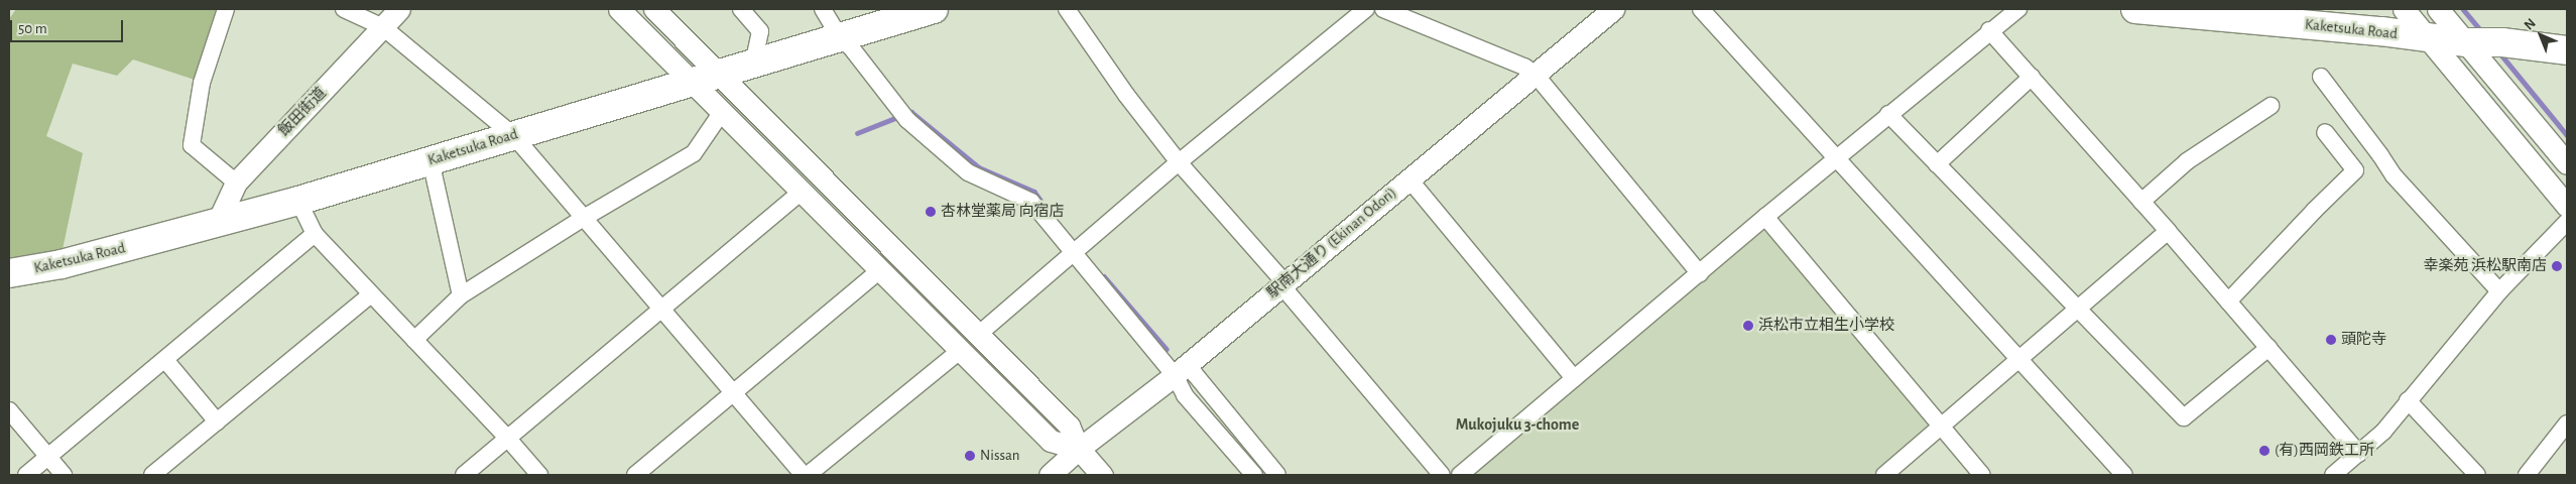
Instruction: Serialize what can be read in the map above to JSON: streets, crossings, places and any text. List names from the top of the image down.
{
  "streets": {
    "highway": ["Kaketsuka Road"],
    "street": ["飯田街道", "駅南大通り (Ekinan Odori)"]
  },
  "crossings": [
    ["Kaketsuka Road", "飯田街道"]
  ],
  "districts": ["Mukojuku 3-chome"],
  "places": [
    "杏林堂薬局 向宿店",
    "幸楽苑 浜松駅南店",
    "浜松市立相生小学校",
    "頭陀寺",
    "(有)西岡鉄工所",
    "Nissan"
  ],
  "scale_bar": "50 m",
  "north": "top left"
}
